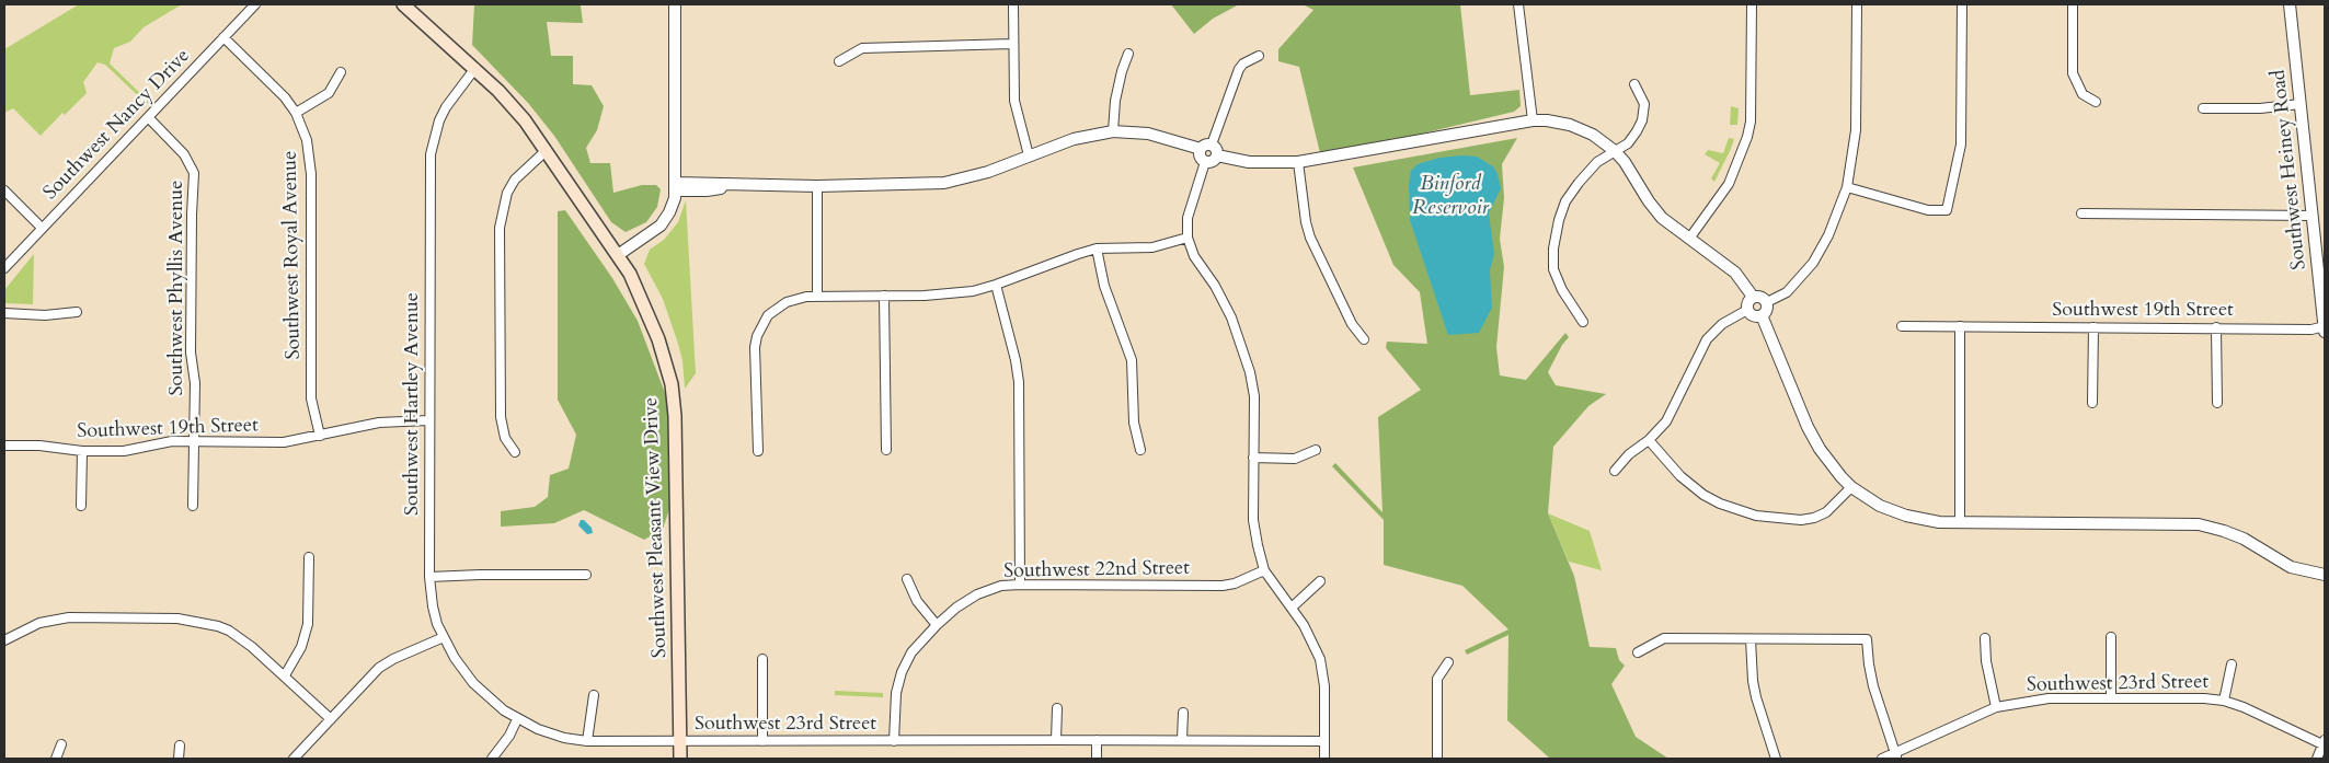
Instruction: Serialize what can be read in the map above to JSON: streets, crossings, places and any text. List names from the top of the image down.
{
  "streets": {
    "main road": ["Southwest Pleasant View Drive"],
    "street": [
      "Southwest Nancy Drive",
      "Southwest Heiney Road",
      "Southwest Royal Avenue",
      "Southwest Phyllis Avenue",
      "Southwest 19th Street",
      "Southwest Hartley Avenue",
      "Southwest 22nd Street",
      "Southwest 23rd Street"
    ]
  },
  "crossings": [
    ["Southwest Nancy Drive", "Southwest Royal Avenue"],
    ["Southwest Nancy Drive", "Southwest Phyllis Avenue"],
    ["Southwest Heiney Road", "Southwest 19th Street"],
    ["Southwest Royal Avenue", "Southwest 19th Street"],
    ["Southwest Phyllis Avenue", "Southwest 19th Street"],
    ["Southwest 19th Street", "Southwest Hartley Avenue"],
    ["Southwest Hartley Avenue", "Southwest Pleasant View Drive"],
    ["Southwest Hartley Avenue", "Southwest 23rd Street"],
    ["Southwest Pleasant View Drive", "Southwest 23rd Street"],
    ["Southwest 22nd Street", "Southwest 23rd Street"]
  ],
  "water": ["Binford Reservoir"]
}
